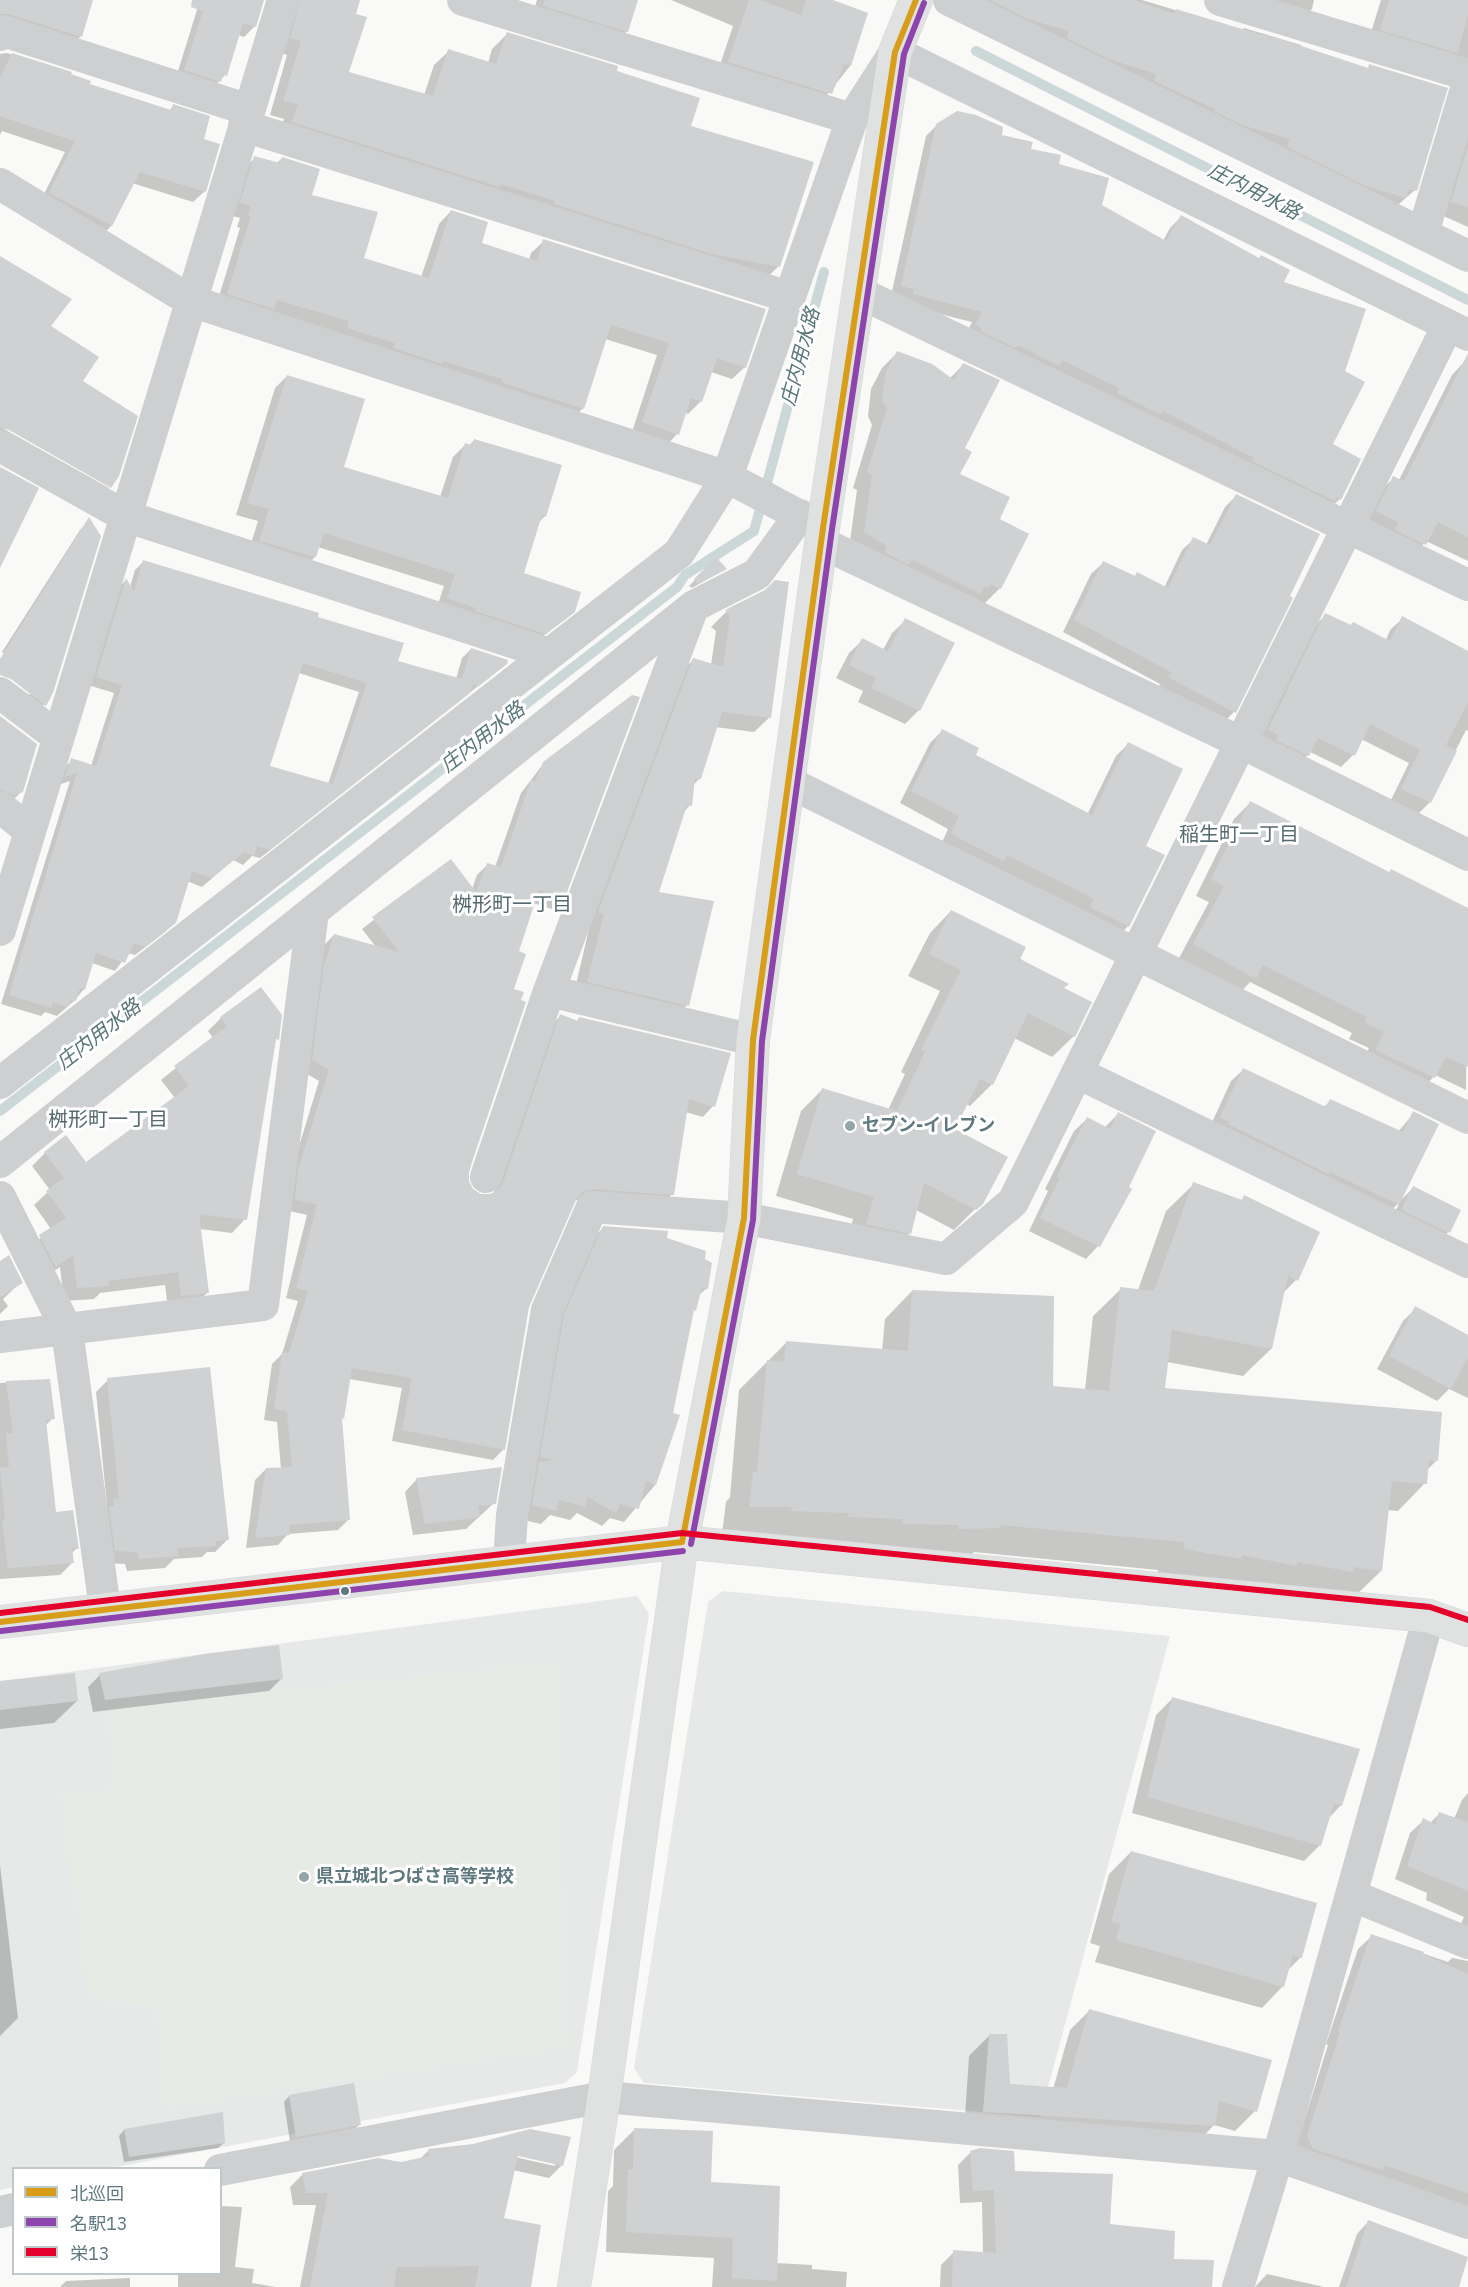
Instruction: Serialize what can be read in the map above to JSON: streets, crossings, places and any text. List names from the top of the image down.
{
  "districts": ["稲生町一丁目", "桝形町一丁目", "桝形町一丁目"],
  "water": ["庄内用水路"],
  "places": ["セブン-イレブン", "県立城北つばさ高等学校"],
  "lines": ["transit line 北巡回", "transit line 名駅13", "transit line 栄13"],
  "legend": ["北巡回", "名駅13", "栄13"]
}
